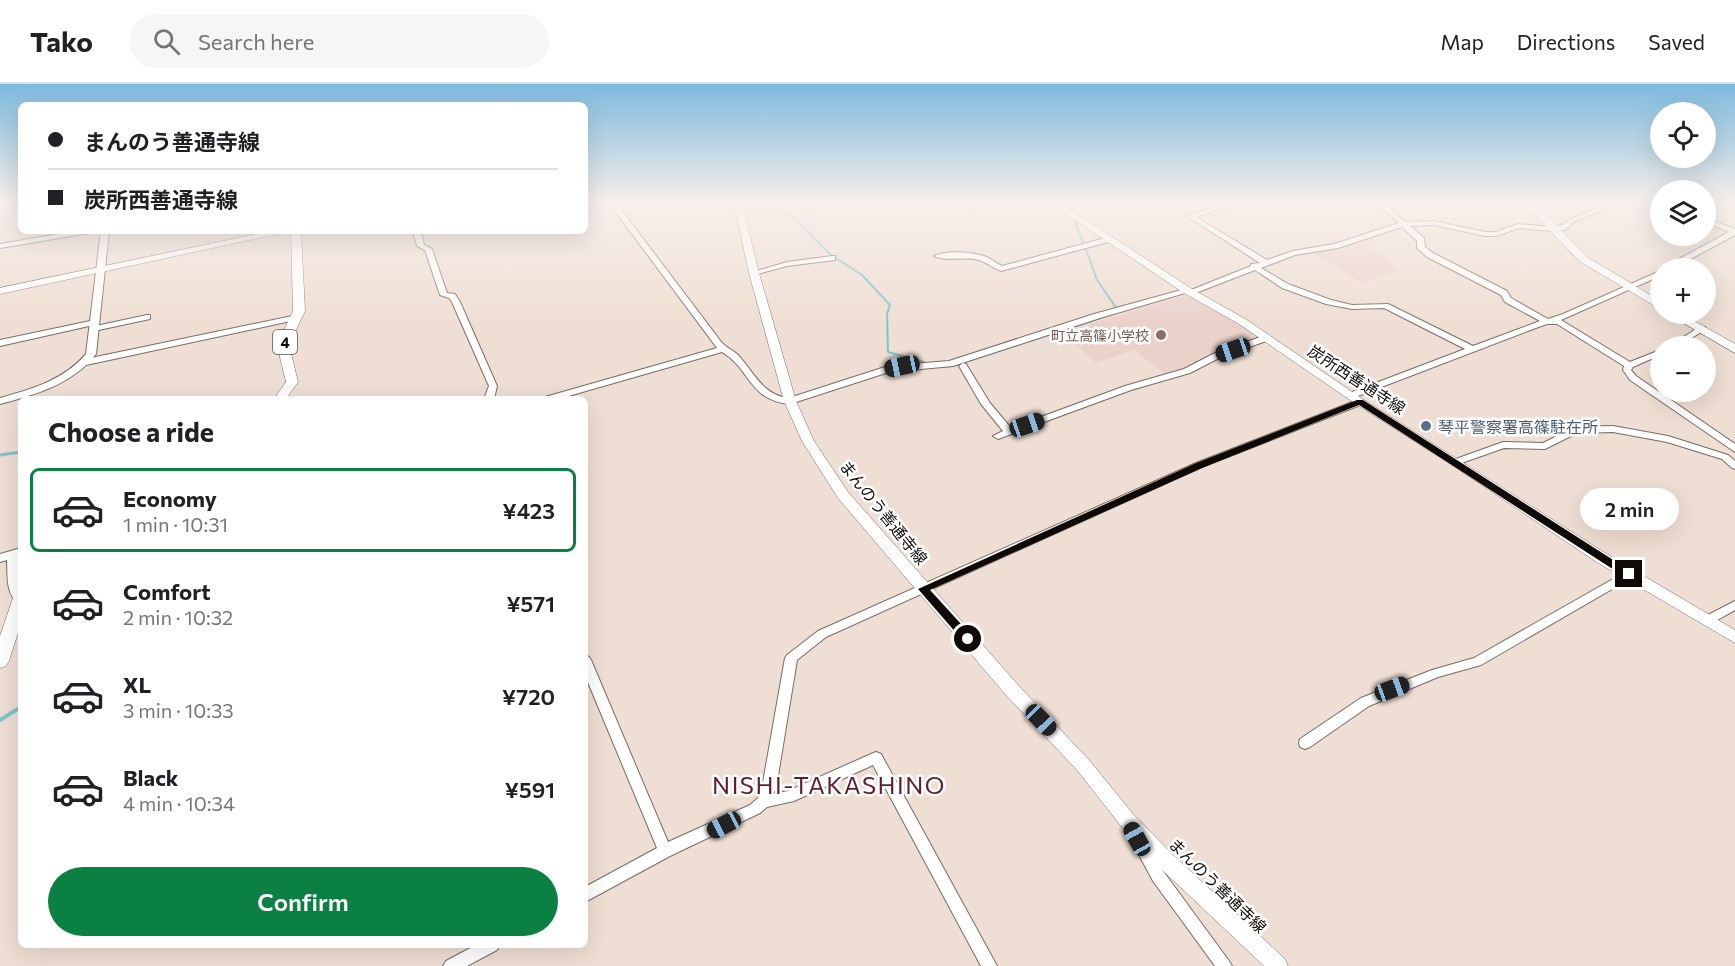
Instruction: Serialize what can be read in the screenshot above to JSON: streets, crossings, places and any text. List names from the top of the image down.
{
  "streets": {
    "main road": ["4", "炭所西善通寺線", "まんのう善通寺線"]
  },
  "districts": ["NISHI-TAKASHINO"],
  "places": ["町立高篠小学校", "琴平警察署高篠駐在所"],
  "page": {
    "header": "Tako",
    "search": "Search here",
    "nav": ["Map", "Directions", "Saved"],
    "map_buttons": ["+", "−"],
    "banner": ["まんのう善通寺線", "炭所西善通寺線"],
    "heading": "Choose a ride",
    "list": [
      {
        "name": "Economy",
        "note": "1 min · 10:31",
        "value": "¥423"
      },
      {
        "name": "Comfort",
        "note": "2 min · 10:32",
        "value": "¥571"
      },
      {
        "name": "XL",
        "note": "3 min · 10:33",
        "value": "¥720"
      },
      {
        "name": "Black",
        "note": "4 min · 10:34",
        "value": "¥591"
      }
    ],
    "bubble": "2 min",
    "buttons": "Confirm"
  }
}
